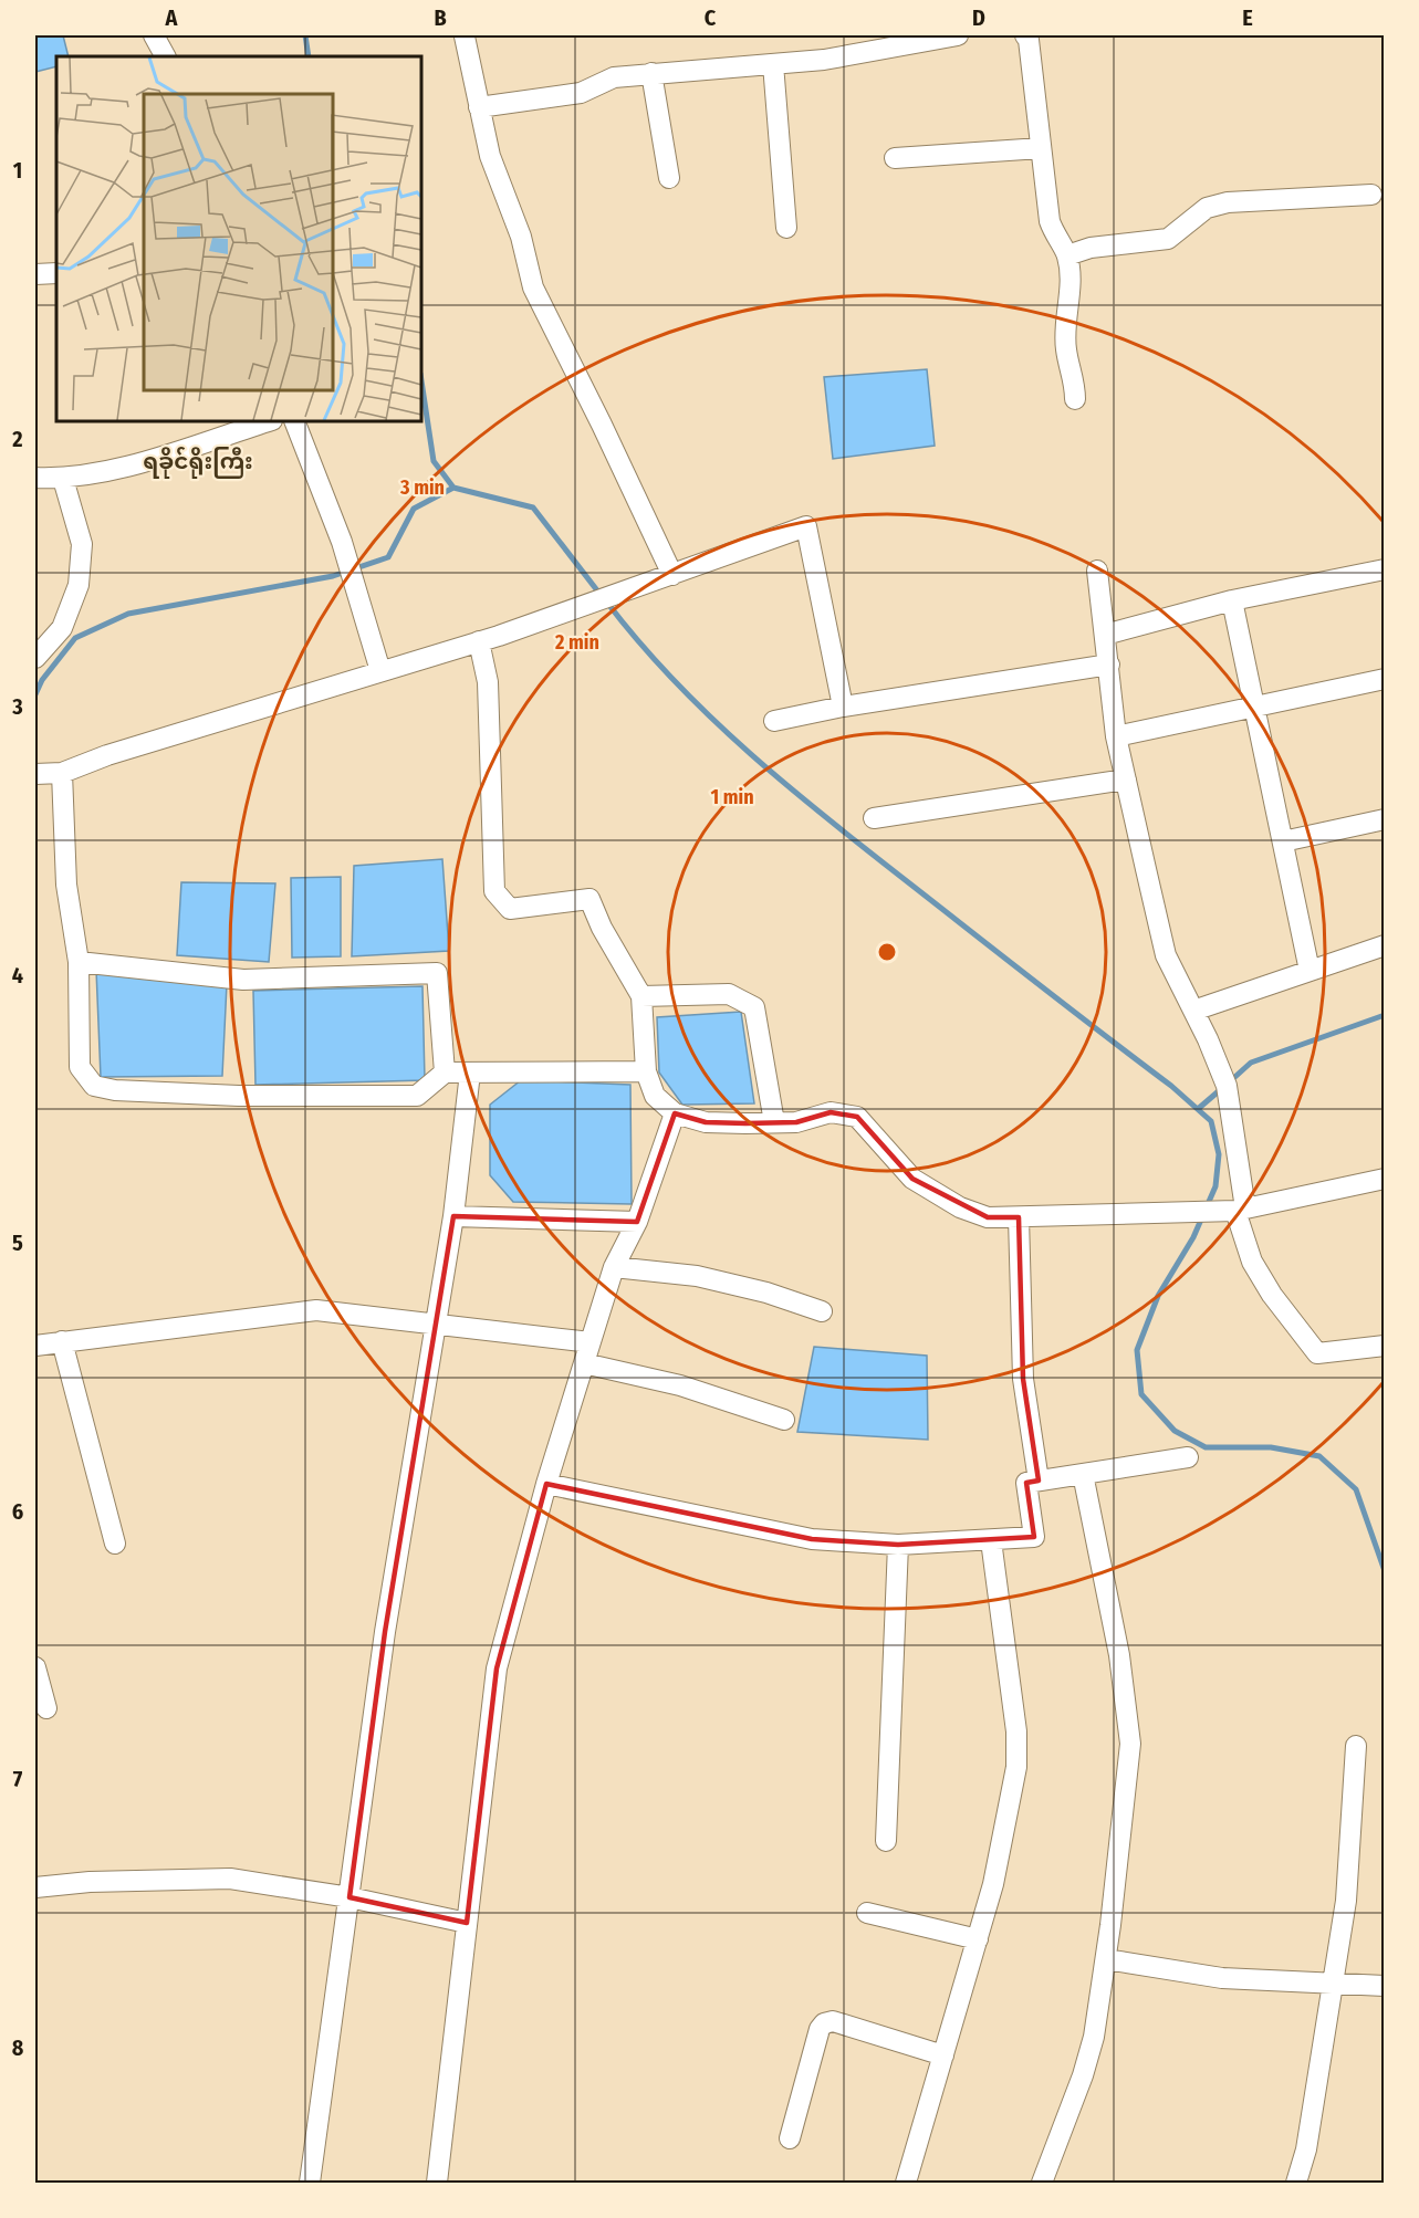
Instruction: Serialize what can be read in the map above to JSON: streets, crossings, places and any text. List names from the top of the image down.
{
  "districts": ["ရခိုင်ရိုးကြီး"],
  "grid": {
    "columns": [
      "A",
      "B",
      "C",
      "D",
      "E"
    ],
    "rows": [
      "1",
      "2",
      "3",
      "4",
      "5",
      "6",
      "7",
      "8"
    ]
  },
  "rings": ["3 min", "2 min", "1 min"]
}
